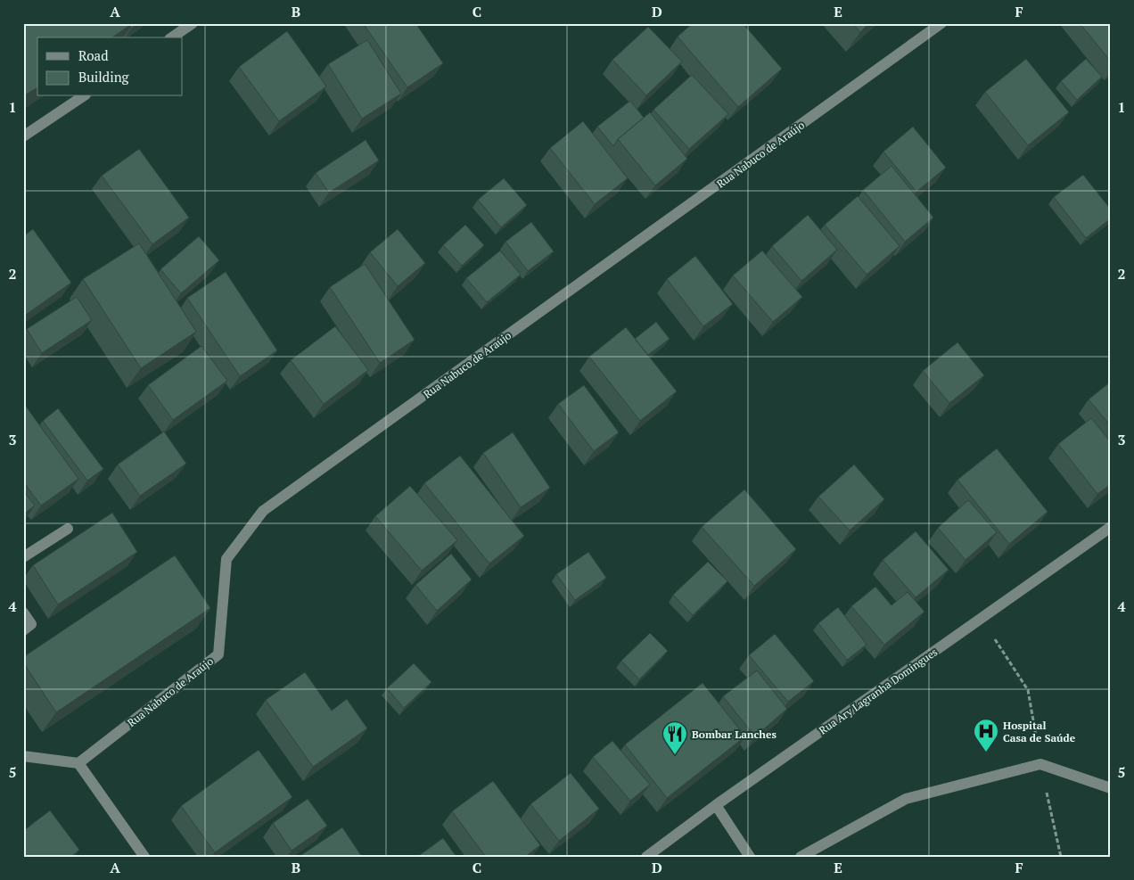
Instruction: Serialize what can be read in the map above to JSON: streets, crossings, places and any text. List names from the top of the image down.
{
  "streets": {
    "street": ["Rua Nabuco de Araújo", "Rua Ary Lagranha Domingues"]
  },
  "places": {
    "hospital": ["Hospital Casa de Saúde"],
    "restaurant": ["Bombar Lanches"]
  },
  "legend": ["Road", "Building"],
  "grid": {
    "columns": [
      "A",
      "B",
      "C",
      "D",
      "E",
      "F"
    ],
    "rows": [
      "1",
      "2",
      "3",
      "4",
      "5"
    ]
  }
}
